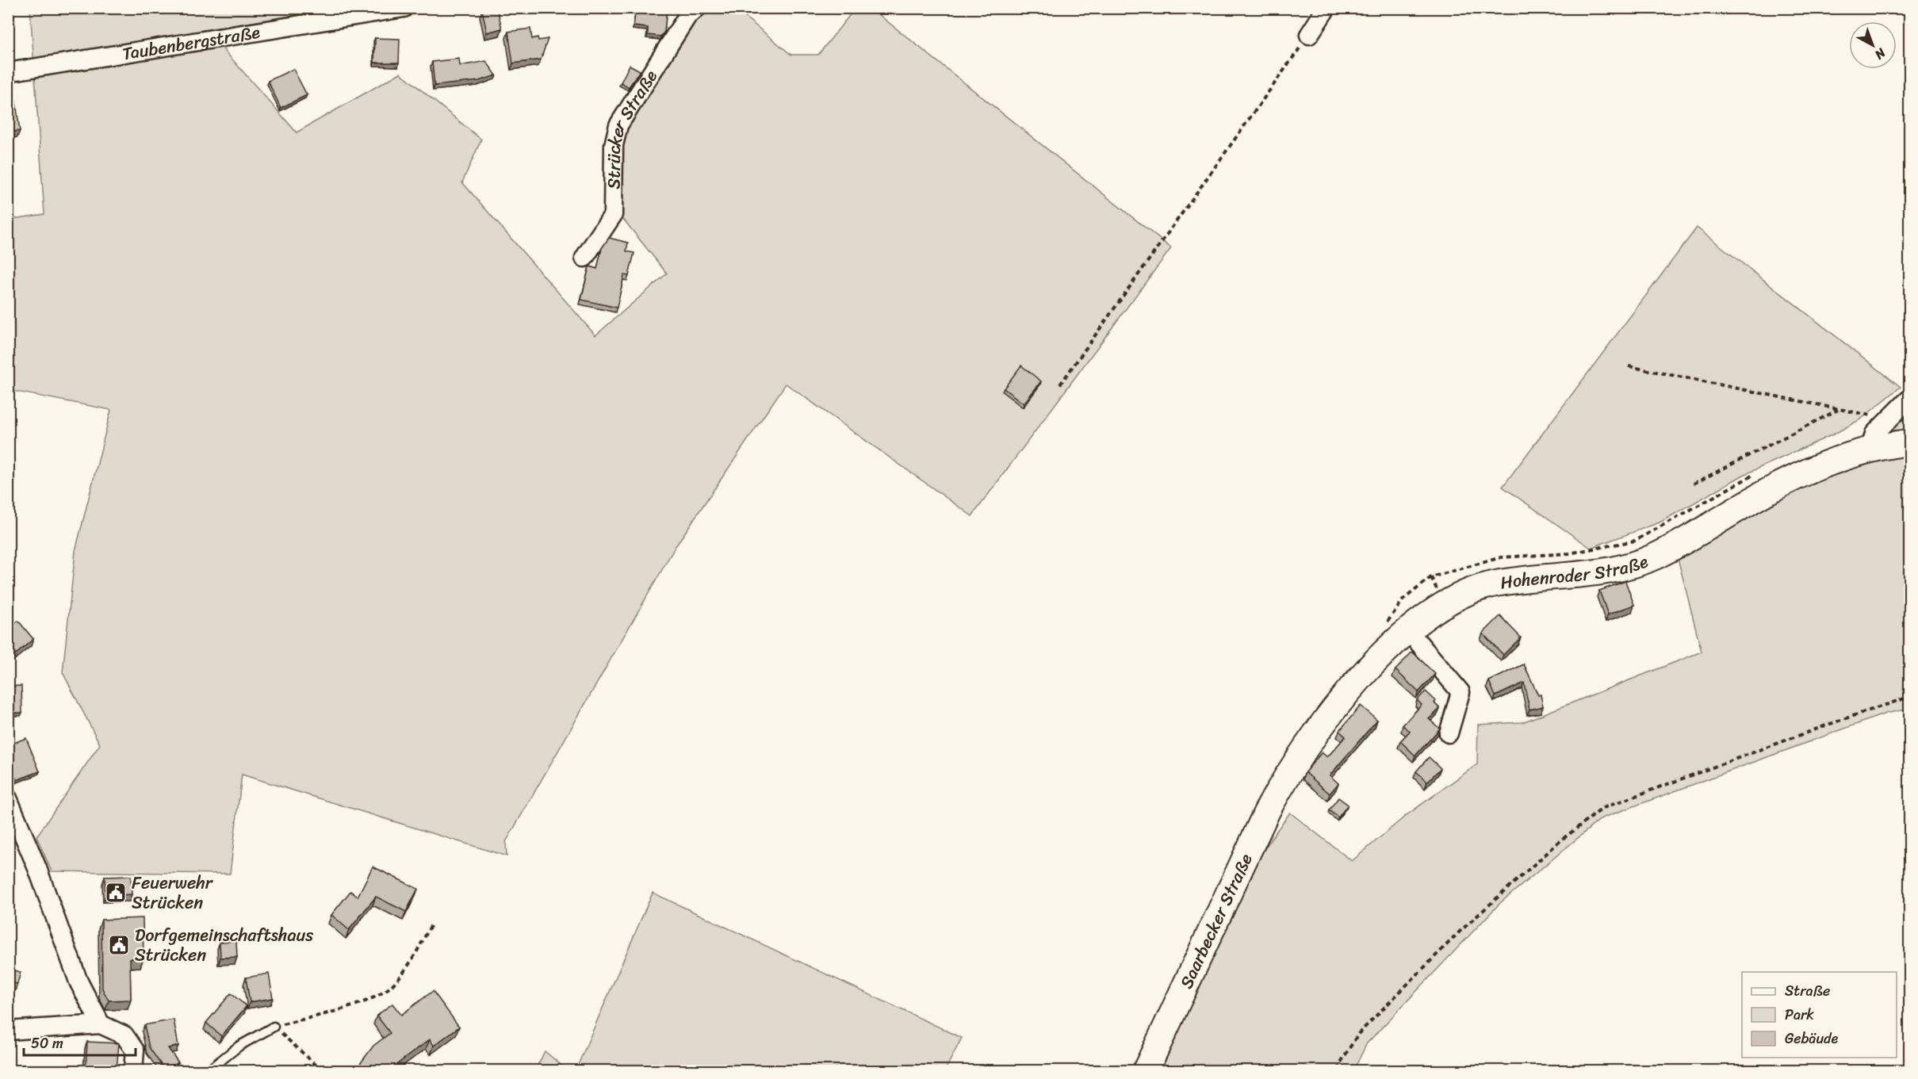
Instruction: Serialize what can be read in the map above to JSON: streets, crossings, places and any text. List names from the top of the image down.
{
  "streets": {
    "main road": ["Hohenroder Straße", "Saarbecker Straße"],
    "street": ["Taubenbergstraße", "Strücker Straße"]
  },
  "crossings": [
    ["Hohenroder Straße", "Saarbecker Straße"]
  ],
  "places": {
    "public building": ["Feuerwehr Strücken", "Dorfgemeinschaftshaus Strücken"]
  },
  "legend": ["Straße", "Park", "Gebäude"],
  "scale_bar": "50 m",
  "north": "bottom right"
}
